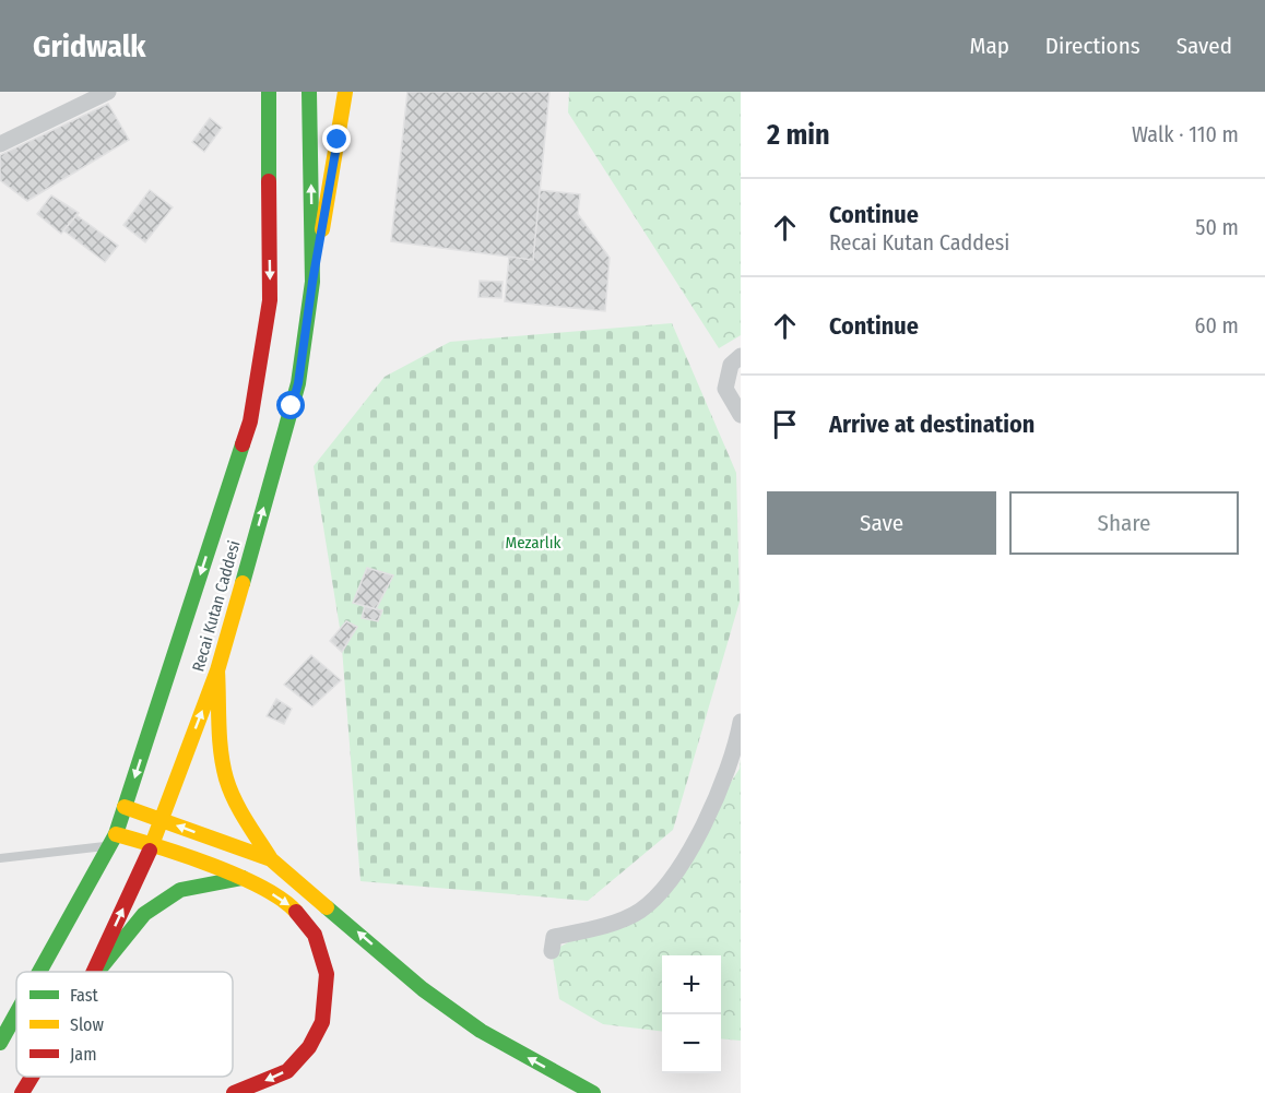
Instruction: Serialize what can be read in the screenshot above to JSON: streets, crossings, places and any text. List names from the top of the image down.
{
  "streets": {
    "main road": ["Recai Kutan Caddesi"]
  },
  "parks": ["Mezarlık"],
  "legend": ["Fast", "Slow", "Jam"],
  "page": {
    "header": "Gridwalk",
    "nav": ["Map", "Directions", "Saved"],
    "heading": ["2 min", "Walk · 110 m"],
    "list": [
      ["Continue", "Recai Kutan Caddesi", "50 m"],
      ["Continue", "60 m"],
      "Arrive at destination"
    ],
    "buttons": ["Save", "Share"],
    "map_buttons": ["+", "−"]
  }
}
